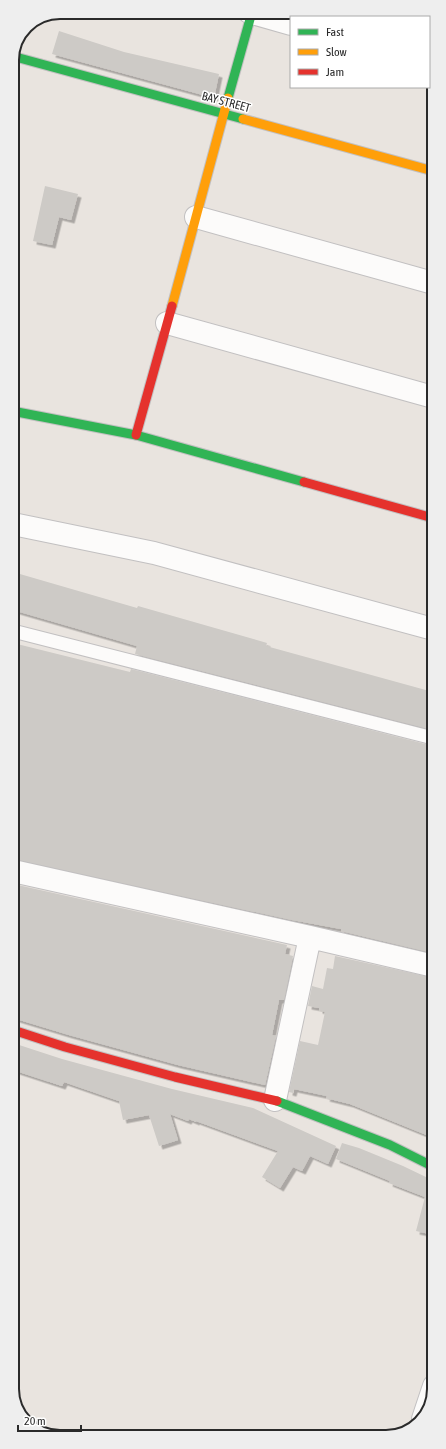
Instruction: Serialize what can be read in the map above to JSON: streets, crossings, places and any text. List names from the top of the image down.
{
  "streets": {
    "street": ["BAY STREET"]
  },
  "legend": ["Fast", "Slow", "Jam"],
  "scale_bar": "20 m"
}
